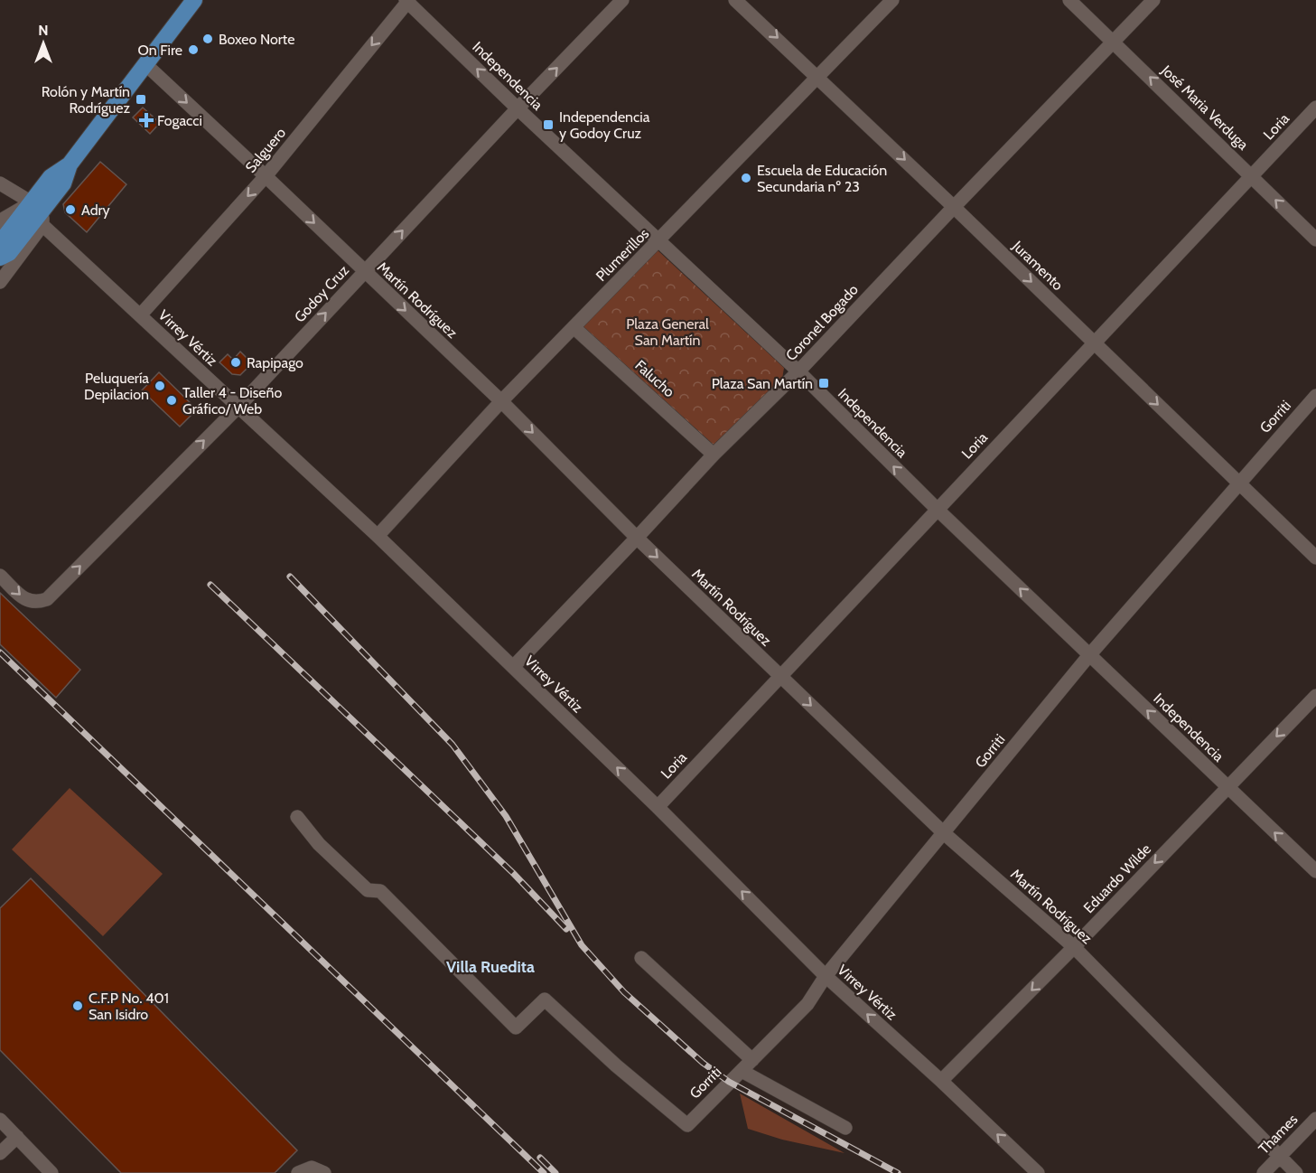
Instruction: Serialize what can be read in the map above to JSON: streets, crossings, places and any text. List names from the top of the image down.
{
  "streets": {
    "street": [
      "Independencia",
      "José Maria Verduga",
      "Loria",
      "Salguero",
      "Plumerillos",
      "Juramento",
      "Godoy Cruz",
      "Martín Rodríguez",
      "Coronel Bogado",
      "Virrey Vértiz",
      "Falucho",
      "Gorriti",
      "Eduardo Wilde",
      "Thames"
    ]
  },
  "crossings": [
    ["Independencia", "Loria"],
    ["Independencia", "Salguero"],
    ["Independencia", "Plumerillos"],
    ["Independencia", "Godoy Cruz"],
    ["Independencia", "Coronel Bogado"],
    ["Independencia", "Gorriti"],
    ["Independencia", "Eduardo Wilde"],
    ["José Maria Verduga", "Loria"],
    ["José Maria Verduga", "Coronel Bogado"],
    ["Loria", "Juramento"],
    ["Loria", "Martín Rodríguez"],
    ["Loria", "Virrey Vértiz"],
    ["Salguero", "Martín Rodríguez"],
    ["Salguero", "Virrey Vértiz"],
    ["Plumerillos", "Juramento"],
    ["Plumerillos", "Martín Rodríguez"],
    ["Plumerillos", "Virrey Vértiz"],
    ["Plumerillos", "Falucho"],
    ["Juramento", "Coronel Bogado"],
    ["Juramento", "Gorriti"],
    ["Godoy Cruz", "Martín Rodríguez"],
    ["Godoy Cruz", "Virrey Vértiz"],
    ["Martín Rodríguez", "Coronel Bogado"],
    ["Martín Rodríguez", "Gorriti"],
    ["Martín Rodríguez", "Eduardo Wilde"],
    ["Martín Rodríguez", "Thames"],
    ["Coronel Bogado", "Virrey Vértiz"],
    ["Coronel Bogado", "Falucho"],
    ["Virrey Vértiz", "Gorriti"],
    ["Virrey Vértiz", "Eduardo Wilde"]
  ],
  "one_way": [
    "Independencia",
    "José Maria Verduga",
    "Salguero",
    "Juramento",
    "Godoy Cruz",
    "Martín Rodríguez",
    "Eduardo Wilde"
  ],
  "districts": ["Villa Ruedita"],
  "parks": ["Plaza General San Martín"],
  "places": {
    "other": [
      "Boxeo Norte",
      "On Fire",
      "Escuela de Educación Secundaria nº 23",
      "Adry",
      "Rapipago",
      "Peluquería Depilacion",
      "Taller 4 - Diseño Gráfico/ Web",
      "C.F.P No. 401 San Isidro"
    ],
    "transit": ["Rolón y Martín Rodríguez", "Independencia y Godoy Cruz", "Plaza San Martín"],
    "health": ["Fogacci"]
  },
  "north": "top"
}
